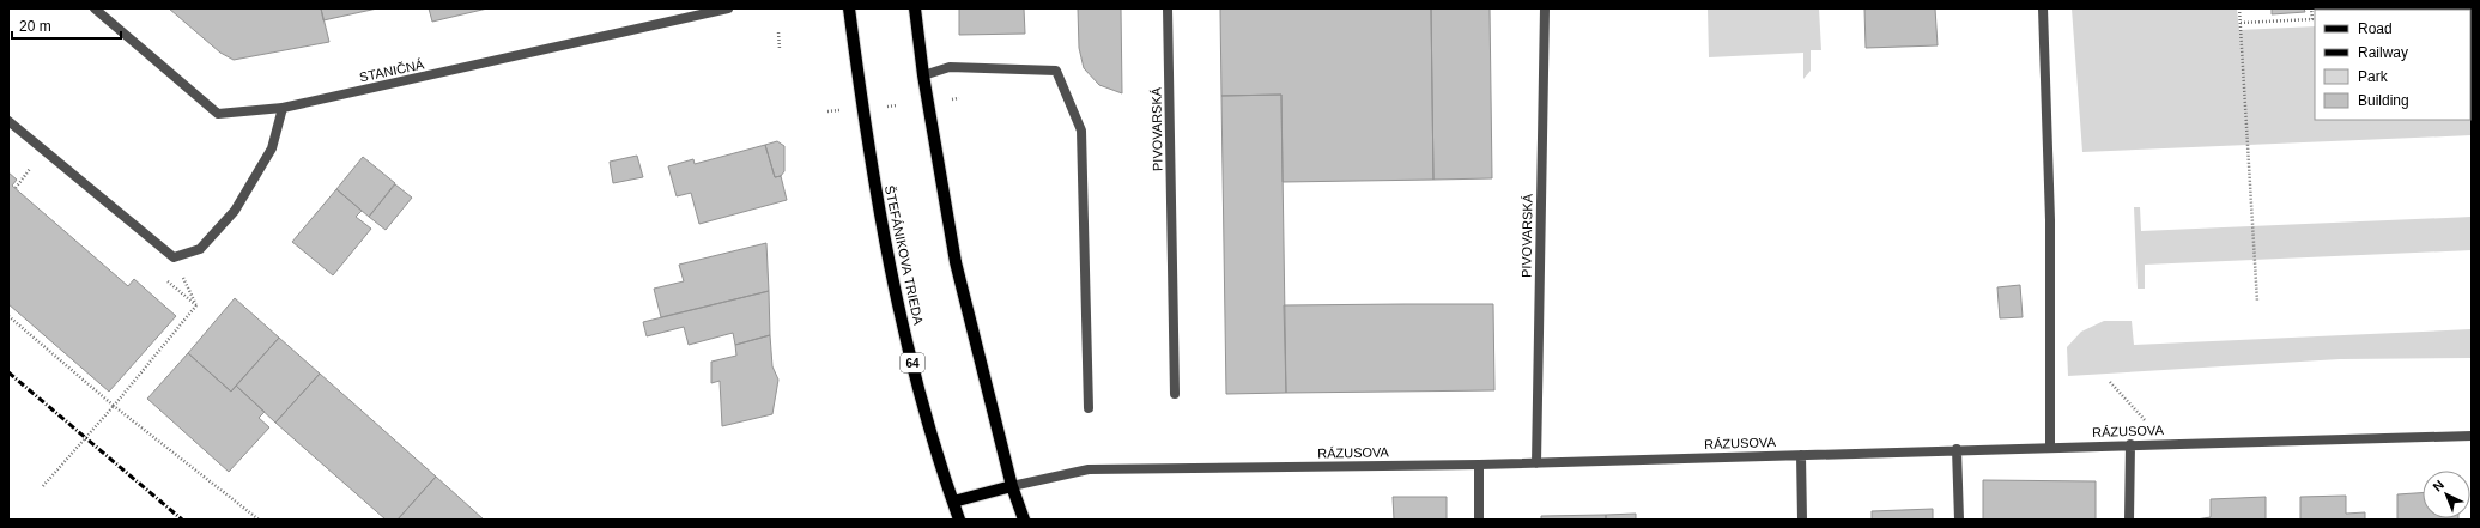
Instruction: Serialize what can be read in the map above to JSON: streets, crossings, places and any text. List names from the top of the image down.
{
  "streets": {
    "main road": ["ŠTEFÁNIKOVA TRIEDA", "64"],
    "street": ["STANIČNÁ", "PIVOVARSKÁ", "RÁZUSOVA"]
  },
  "crossings": [
    ["PIVOVARSKÁ", "RÁZUSOVA"],
    ["ŠTEFÁNIKOVA TRIEDA", "64"]
  ],
  "legend": [
    "Road",
    "Railway",
    "Park",
    "Building"
  ],
  "scale_bar": "20 m",
  "north": "top left"
}
